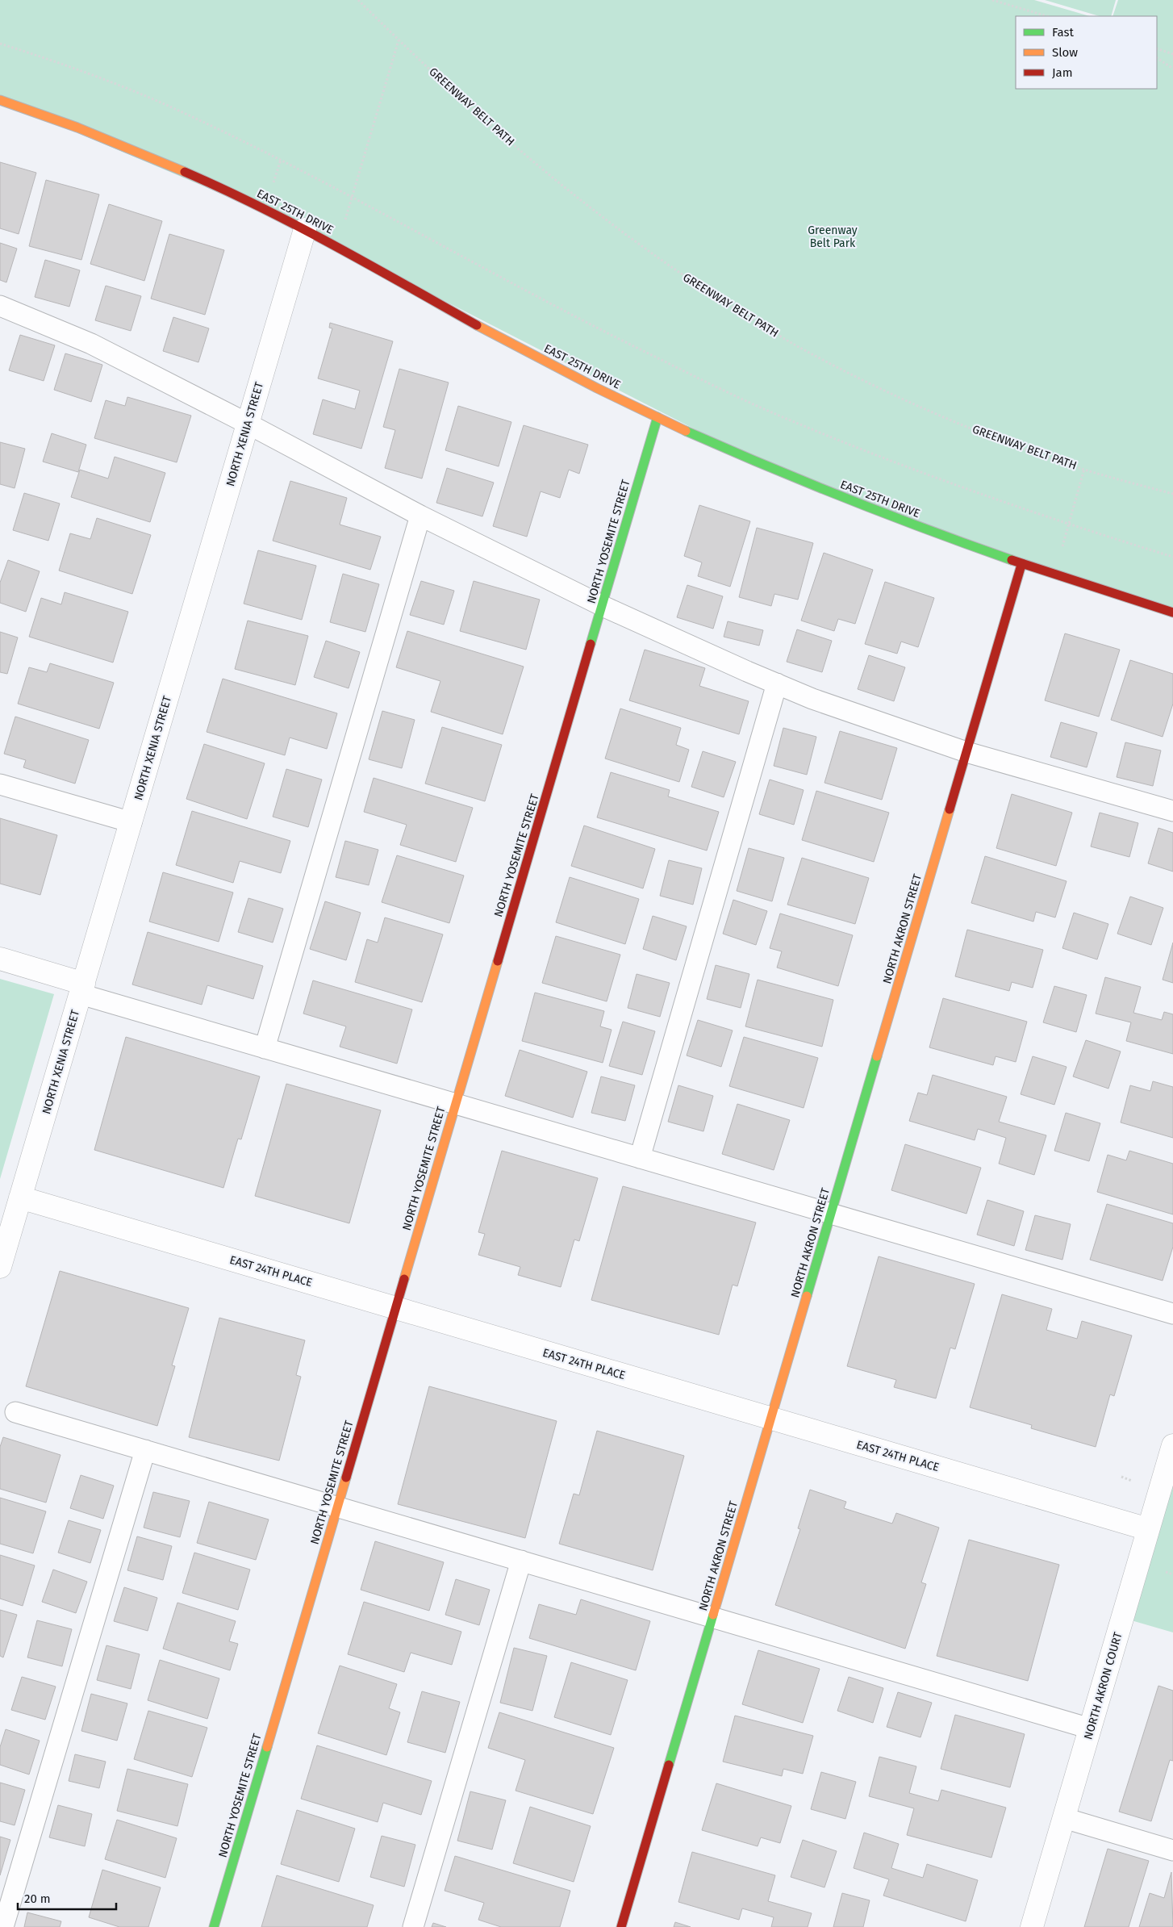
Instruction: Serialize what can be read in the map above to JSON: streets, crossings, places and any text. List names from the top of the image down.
{
  "streets": {
    "street": [
      "EAST 25TH DRIVE",
      "NORTH XENIA STREET",
      "NORTH YOSEMITE STREET",
      "NORTH AKRON STREET",
      "EAST 24TH PLACE",
      "NORTH AKRON COURT"
    ],
    "path": ["GREENWAY BELT PATH"]
  },
  "crossings": [
    ["EAST 25TH DRIVE", "NORTH XENIA STREET"],
    ["EAST 25TH DRIVE", "NORTH YOSEMITE STREET"],
    ["EAST 25TH DRIVE", "NORTH AKRON STREET"],
    ["NORTH XENIA STREET", "EAST 24TH PLACE"],
    ["NORTH YOSEMITE STREET", "EAST 24TH PLACE"],
    ["NORTH AKRON STREET", "EAST 24TH PLACE"],
    ["EAST 24TH PLACE", "NORTH AKRON COURT"]
  ],
  "parks": ["Greenway Belt Park"],
  "legend": ["Fast", "Slow", "Jam"],
  "scale_bar": "20 m"
}
